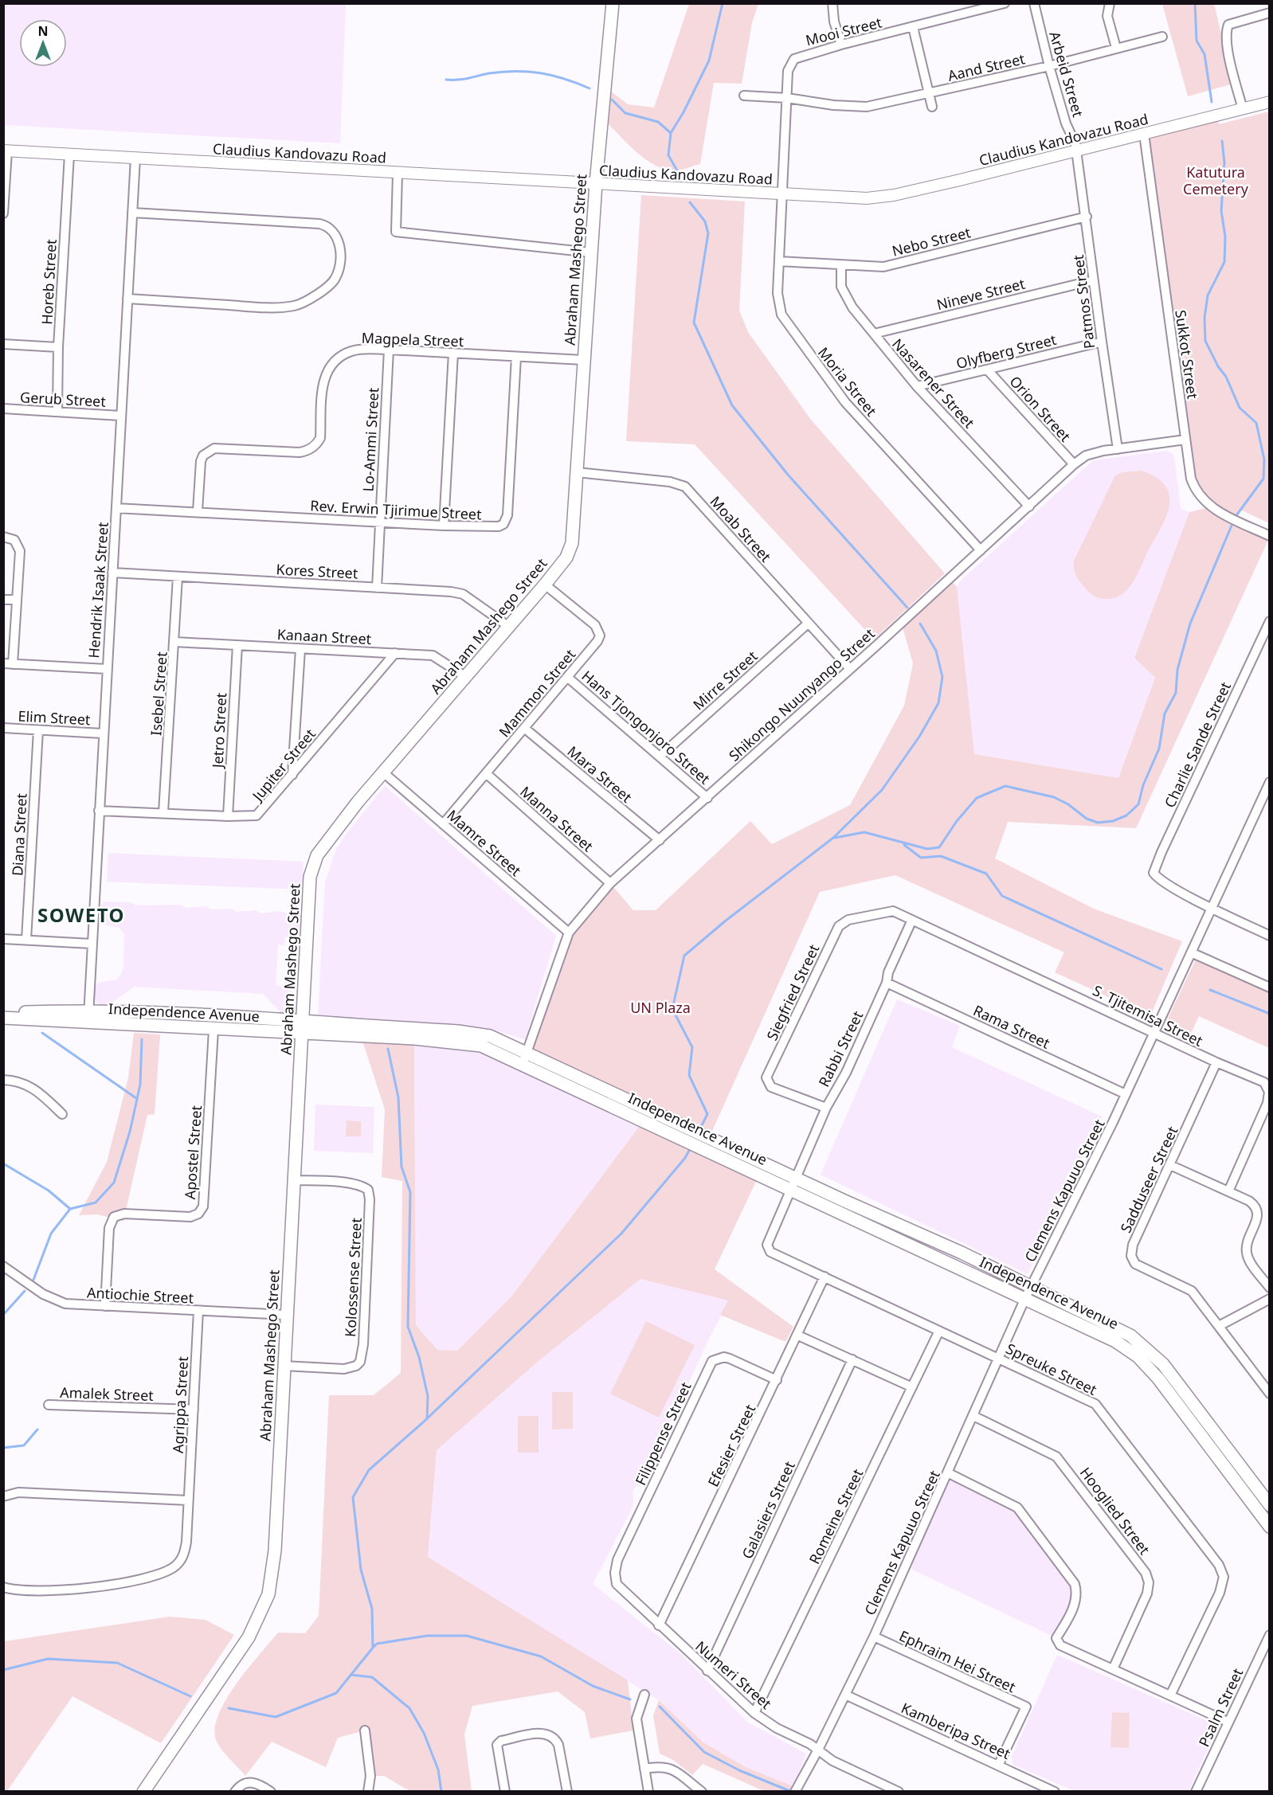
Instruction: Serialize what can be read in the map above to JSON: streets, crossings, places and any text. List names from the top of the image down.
{
  "streets": {
    "main road": ["Abraham Mashego Street", "Independence Avenue"],
    "street": [
      "Mooi Street",
      "Aand Street",
      "Arbeid Street",
      "Claudius Kandovazu Road",
      "Nebo Street",
      "Horeb Street",
      "Nineve Street",
      "Patmos Street",
      "Magpela Street",
      "Olyfberg Street",
      "Sukkot Street",
      "Moria Street",
      "Nasarener Street",
      "Gerub Street",
      "Orion Street",
      "Lo-Ammi Street",
      "Rev. Erwin Tjirimue Street",
      "Moab Street",
      "Kores Street",
      "Hendrik Isaak Street",
      "Kanaan Street",
      "Mirre Street",
      "Mammon Street",
      "Isebel Street",
      "Shikongo Nuunyango Street",
      "Elim Street",
      "Hans Tjongonjoro Street",
      "Jetro Street",
      "Charlie Sande Street",
      "Jupiter Street",
      "Mara Street",
      "Manna Street",
      "Diana Street",
      "Mamre Street",
      "Siegfried Street",
      "S. Tjitemisa Street",
      "Rama Street",
      "Rabbi Street",
      "Apostel Street",
      "Sadduseer Street",
      "Clemens Kapuuo Street",
      "Kolossense Street",
      "Antiochie Street",
      "Spreuke Street",
      "Amalek Street",
      "Agrippa Street",
      "Filippense Street",
      "Efesier Street",
      "Galasiers Street",
      "Hooglied Street",
      "Romeine Street",
      "Ephraim Hei Street",
      "Numeri Street",
      "Psalm Street",
      "Kamberipa Street"
    ]
  },
  "crossings": [
    ["Mooi Street", "Aand Street"],
    ["Mooi Street", "Claudius Kandovazu Road"],
    ["Mooi Street", "Moria Street"],
    ["Aand Street", "Arbeid Street"],
    ["Arbeid Street", "Claudius Kandovazu Road"],
    ["Arbeid Street", "Patmos Street"],
    ["Claudius Kandovazu Road", "Abraham Mashego Street"],
    ["Claudius Kandovazu Road", "Horeb Street"],
    ["Claudius Kandovazu Road", "Patmos Street"],
    ["Claudius Kandovazu Road", "Sukkot Street"],
    ["Claudius Kandovazu Road", "Moria Street"],
    ["Claudius Kandovazu Road", "Hendrik Isaak Street"],
    ["Nebo Street", "Patmos Street"],
    ["Nebo Street", "Moria Street"],
    ["Nebo Street", "Nasarener Street"],
    ["Abraham Mashego Street", "Magpela Street"],
    ["Abraham Mashego Street", "Moab Street"],
    ["Abraham Mashego Street", "Kores Street"],
    ["Abraham Mashego Street", "Kanaan Street"],
    ["Abraham Mashego Street", "Mammon Street"],
    ["Abraham Mashego Street", "Mamre Street"],
    ["Abraham Mashego Street", "Independence Avenue"],
    ["Abraham Mashego Street", "Kolossense Street"],
    ["Abraham Mashego Street", "Antiochie Street"],
    ["Horeb Street", "Gerub Street"],
    ["Nineve Street", "Patmos Street"],
    ["Nineve Street", "Nasarener Street"],
    ["Patmos Street", "Olyfberg Street"],
    ["Patmos Street", "Shikongo Nuunyango Street"],
    ["Magpela Street", "Lo-Ammi Street"],
    ["Magpela Street", "Rev. Erwin Tjirimue Street"],
    ["Olyfberg Street", "Nasarener Street"],
    ["Olyfberg Street", "Orion Street"],
    ["Sukkot Street", "Shikongo Nuunyango Street"],
    ["Moria Street", "Shikongo Nuunyango Street"],
    ["Nasarener Street", "Shikongo Nuunyango Street"],
    ["Gerub Street", "Hendrik Isaak Street"],
    ["Orion Street", "Shikongo Nuunyango Street"],
    ["Lo-Ammi Street", "Rev. Erwin Tjirimue Street"],
    ["Lo-Ammi Street", "Kores Street"],
    ["Rev. Erwin Tjirimue Street", "Hendrik Isaak Street"],
    ["Moab Street", "Mirre Street"],
    ["Moab Street", "Shikongo Nuunyango Street"],
    ["Kores Street", "Hendrik Isaak Street"],
    ["Kores Street", "Isebel Street"],
    ["Hendrik Isaak Street", "Elim Street"],
    ["Hendrik Isaak Street", "Jupiter Street"],
    ["Hendrik Isaak Street", "Independence Avenue"],
    ["Kanaan Street", "Isebel Street"],
    ["Kanaan Street", "Jetro Street"],
    ["Kanaan Street", "Jupiter Street"],
    ["Mirre Street", "Hans Tjongonjoro Street"],
    ["Mammon Street", "Hans Tjongonjoro Street"],
    ["Mammon Street", "Mara Street"],
    ["Mammon Street", "Manna Street"],
    ["Mammon Street", "Mamre Street"],
    ["Isebel Street", "Jupiter Street"],
    ["Shikongo Nuunyango Street", "Hans Tjongonjoro Street"],
    ["Shikongo Nuunyango Street", "Mara Street"],
    ["Shikongo Nuunyango Street", "Manna Street"],
    ["Shikongo Nuunyango Street", "Mamre Street"],
    ["Shikongo Nuunyango Street", "Independence Avenue"],
    ["Elim Street", "Diana Street"],
    ["Jetro Street", "Jupiter Street"],
    ["Charlie Sande Street", "Clemens Kapuuo Street"],
    ["Siegfried Street", "S. Tjitemisa Street"],
    ["Siegfried Street", "Rabbi Street"],
    ["Independence Avenue", "Rabbi Street"],
    ["Independence Avenue", "Apostel Street"],
    ["Independence Avenue", "Clemens Kapuuo Street"],
    ["Independence Avenue", "Spreuke Street"],
    ["S. Tjitemisa Street", "Rabbi Street"],
    ["S. Tjitemisa Street", "Sadduseer Street"],
    ["S. Tjitemisa Street", "Clemens Kapuuo Street"],
    ["Rama Street", "Rabbi Street"],
    ["Rama Street", "Clemens Kapuuo Street"],
    ["Rabbi Street", "Spreuke Street"],
    ["Apostel Street", "Antiochie Street"],
    ["Clemens Kapuuo Street", "Spreuke Street"],
    ["Clemens Kapuuo Street", "Hooglied Street"],
    ["Clemens Kapuuo Street", "Ephraim Hei Street"],
    ["Clemens Kapuuo Street", "Numeri Street"],
    ["Clemens Kapuuo Street", "Kamberipa Street"],
    ["Antiochie Street", "Agrippa Street"],
    ["Spreuke Street", "Efesier Street"],
    ["Spreuke Street", "Romeine Street"],
    ["Amalek Street", "Agrippa Street"],
    ["Filippense Street", "Efesier Street"],
    ["Filippense Street", "Numeri Street"],
    ["Efesier Street", "Numeri Street"],
    ["Galasiers Street", "Numeri Street"],
    ["Romeine Street", "Numeri Street"],
    ["Ephraim Hei Street", "Kamberipa Street"]
  ],
  "districts": ["SOWETO"],
  "parks": ["Katutura Cemetery", "UN Plaza"],
  "north": "top"
}
